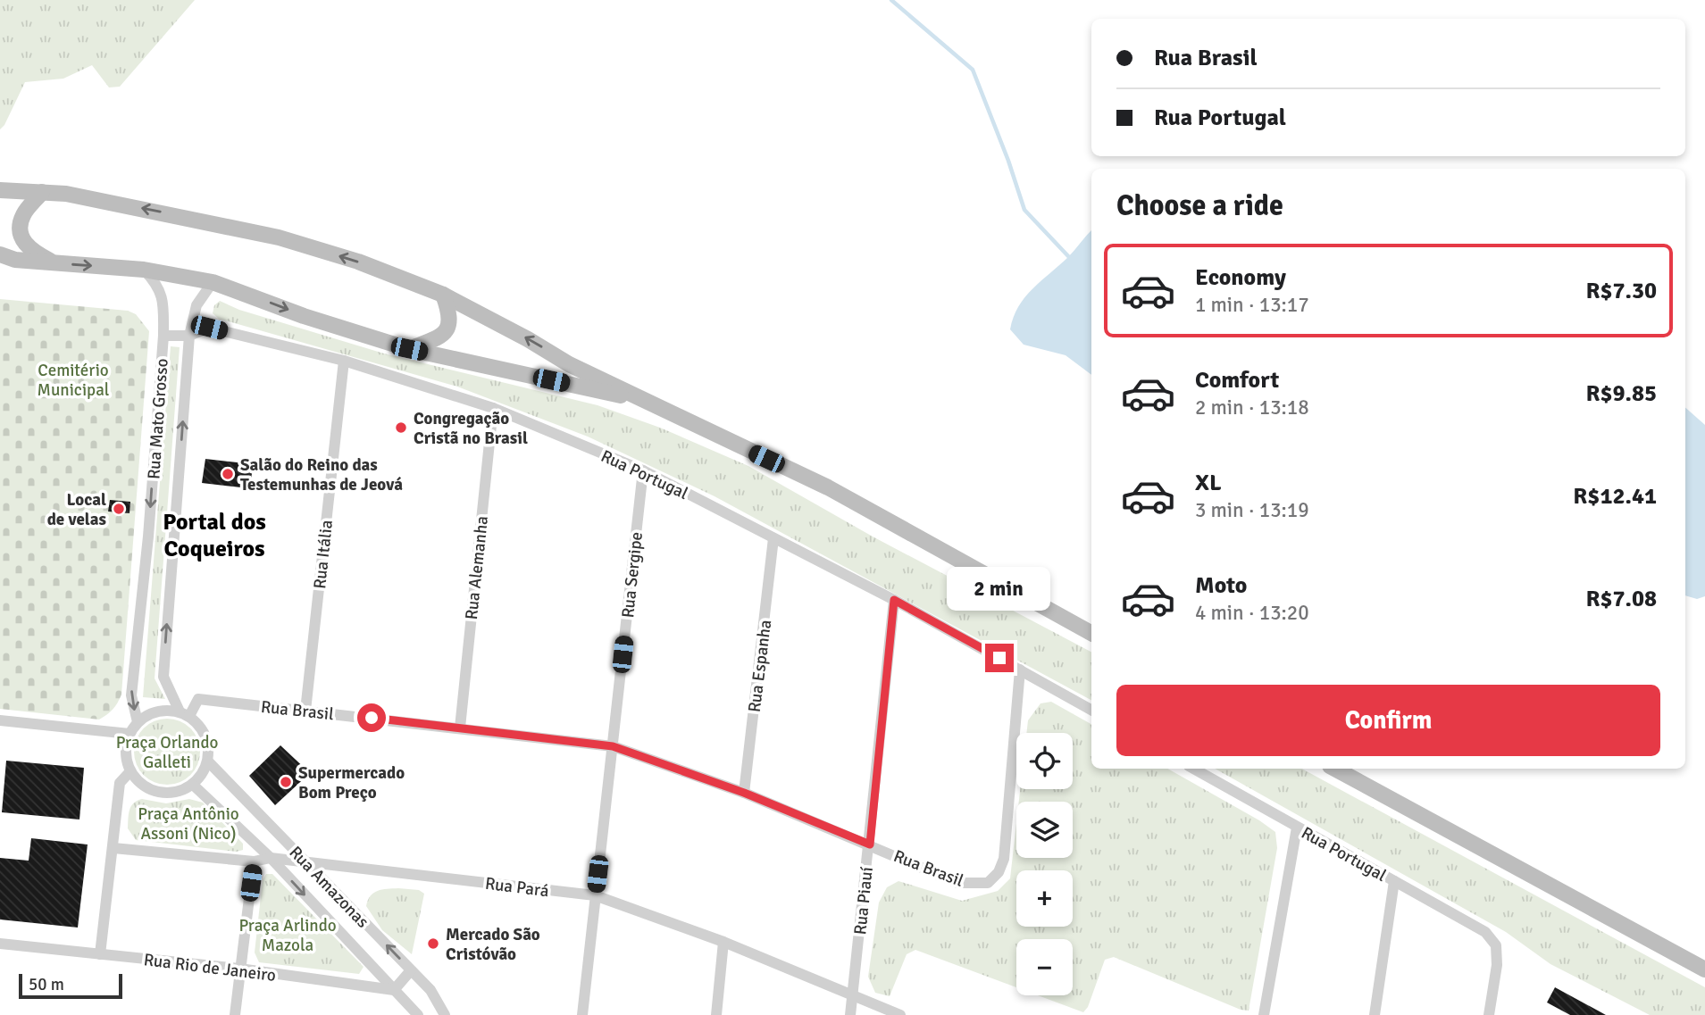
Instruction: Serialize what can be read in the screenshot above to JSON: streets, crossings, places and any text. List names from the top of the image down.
{
  "streets": {
    "street": [
      "Rua Mato Grosso",
      "Rua Portugal",
      "Rua Itália",
      "Rua Alemanha",
      "Rua Sergipe",
      "Rua Espanha",
      "Rua Brasil",
      "Rua Amazonas",
      "Rua Pará",
      "Rua Piauí",
      "Rua Rio de Janeiro"
    ]
  },
  "crossings": [
    ["Rua Mato Grosso", "Rua Portugal"],
    ["Rua Mato Grosso", "Rua Brasil"],
    ["Rua Mato Grosso", "Rua Amazonas"],
    ["Rua Portugal", "Rua Itália"],
    ["Rua Portugal", "Rua Alemanha"],
    ["Rua Portugal", "Rua Sergipe"],
    ["Rua Portugal", "Rua Espanha"],
    ["Rua Portugal", "Rua Brasil"],
    ["Rua Portugal", "Rua Piauí"],
    ["Rua Itália", "Rua Brasil"],
    ["Rua Alemanha", "Rua Brasil"],
    ["Rua Sergipe", "Rua Brasil"],
    ["Rua Sergipe", "Rua Pará"],
    ["Rua Espanha", "Rua Brasil"],
    ["Rua Brasil", "Rua Amazonas"],
    ["Rua Brasil", "Rua Piauí"],
    ["Rua Amazonas", "Rua Pará"],
    ["Rua Amazonas", "Rua Rio de Janeiro"],
    ["Rua Pará", "Rua Piauí"]
  ],
  "districts": ["Portal dos Coqueiros"],
  "parks": [
    "Cemitério Municipal",
    "Praça Orlando Galleti",
    "Praça Antônio Assoni (Nico)",
    "Praça Arlindo Mazola"
  ],
  "places": [
    "Congregação Cristã no Brasil",
    "Salão do Reino das Testemunhas de Jeová",
    "Local de velas",
    "Supermercado Bom Preço",
    "Mercado São Cristóvão"
  ],
  "scale_bar": "50 m",
  "page": {
    "banner": ["Rua Brasil", "Rua Portugal"],
    "heading": "Choose a ride",
    "list": [
      {
        "name": "Economy",
        "note": "1 min · 13:17",
        "value": "R$7.30"
      },
      {
        "name": "Comfort",
        "note": "2 min · 13:18",
        "value": "R$9.85"
      },
      {
        "name": "XL",
        "note": "3 min · 13:19",
        "value": "R$12.41"
      },
      {
        "name": "Moto",
        "note": "4 min · 13:20",
        "value": "R$7.08"
      }
    ],
    "bubble": "2 min",
    "buttons": "Confirm",
    "map_buttons": ["+", "−"],
    "scale": "50 m"
  }
}
